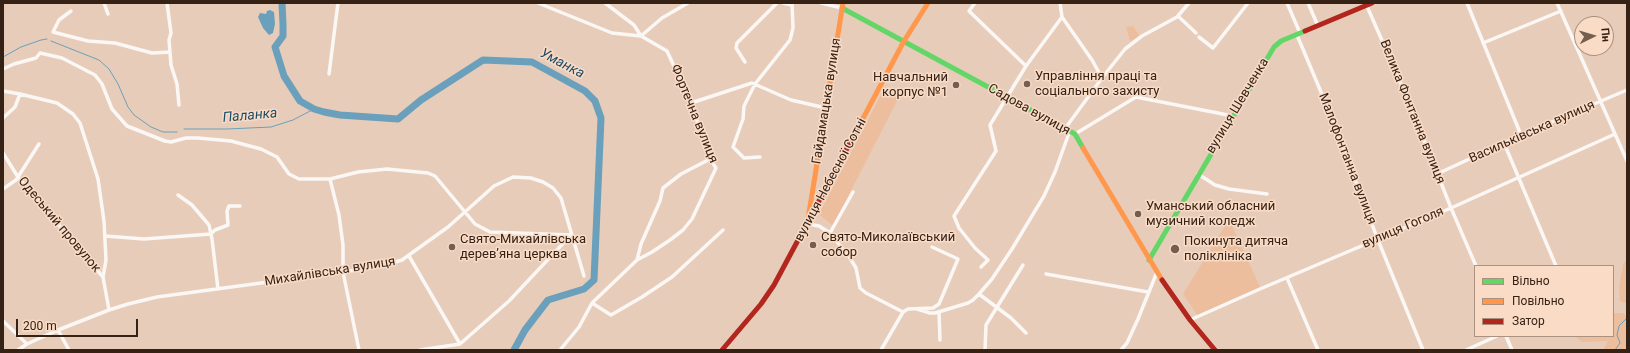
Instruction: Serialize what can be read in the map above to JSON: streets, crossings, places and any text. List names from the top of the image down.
{
  "streets": {
    "street": [
      "Гайдамацька вулиця",
      "вулиця Шевченка",
      "Садова вулиця",
      "Велика Фонтанна вулиця",
      "Фортечна вулиця",
      "Васильківська вулиця",
      "Малофонтанна вулиця",
      "вулиця Небесної Сотні",
      "Одеський провулок",
      "вулиця Гоголя",
      "Михайлівська вулиця"
    ]
  },
  "crossings": [
    ["Гайдамацька вулиця", "Садова вулиця"],
    ["Гайдамацька вулиця", "вулиця Небесної Сотні"],
    ["вулиця Шевченка", "Садова вулиця"],
    ["вулиця Шевченка", "Велика Фонтанна вулиця"],
    ["вулиця Шевченка", "Малофонтанна вулиця"],
    ["Садова вулиця", "вулиця Небесної Сотні"],
    ["Садова вулиця", "вулиця Гоголя"],
    ["Велика Фонтанна вулиця", "Васильківська вулиця"],
    ["Велика Фонтанна вулиця", "вулиця Гоголя"],
    ["Малофонтанна вулиця", "вулиця Гоголя"]
  ],
  "water": ["Уманка", "Паланка"],
  "places": [
    "Управління праці та соціального захисту",
    "Навчальний корпус №1",
    "Уманський обласний музичний коледж",
    "Свято-Миколаївський собор",
    "Свято-Михайлівська деревʼяна церква",
    "Покинута дитяча поліклініка"
  ],
  "legend": ["Вільно", "Повільно", "Затор"],
  "scale_bar": "200 m",
  "north": "right"
}
